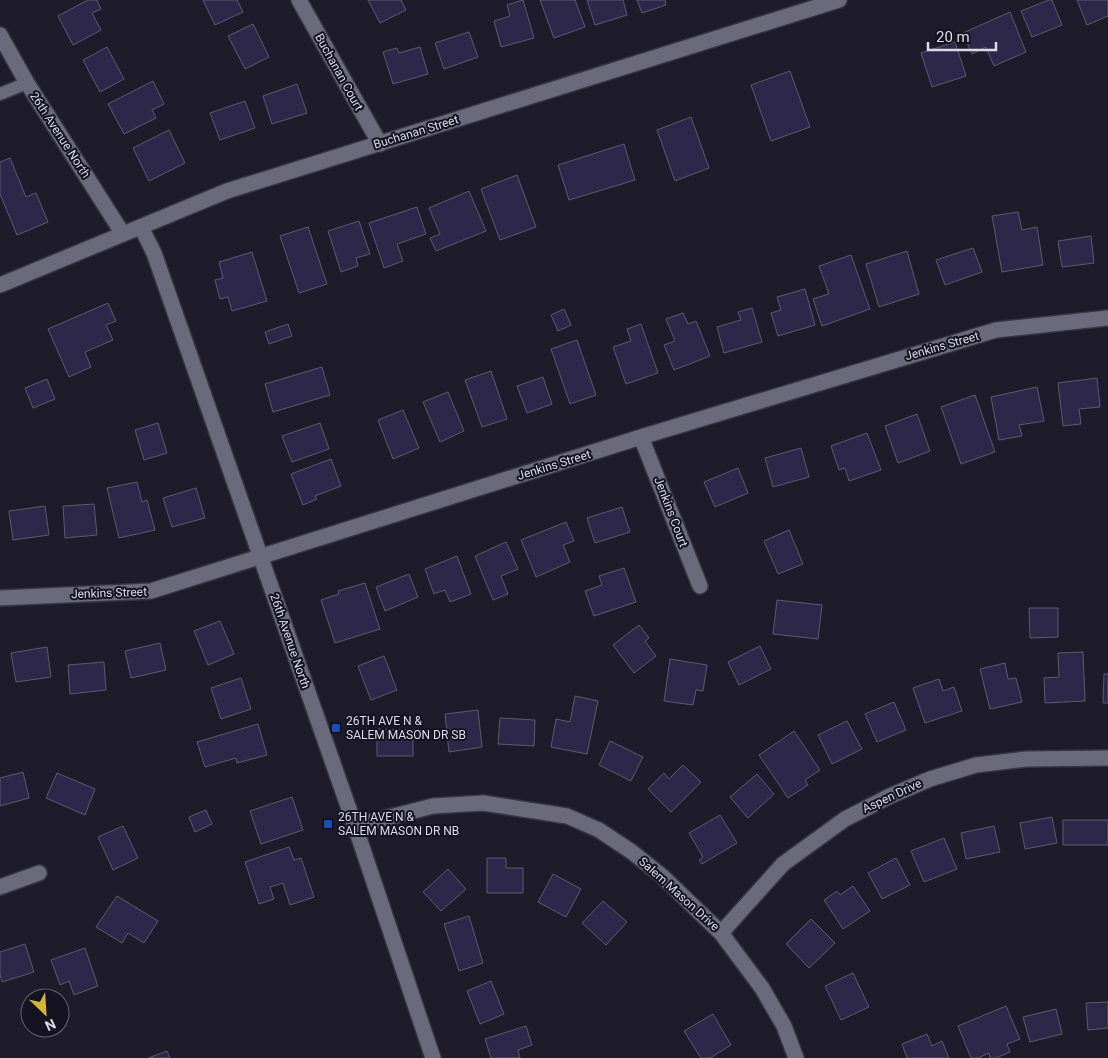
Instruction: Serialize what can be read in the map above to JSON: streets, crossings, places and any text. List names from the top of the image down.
{
  "streets": {
    "street": [
      "Buchanan Court",
      "Buchanan Street",
      "26th Avenue North",
      "Jenkins Street",
      "Jenkins Court",
      "Aspen Drive",
      "Salem Mason Drive"
    ]
  },
  "crossings": [
    ["Buchanan Court", "Buchanan Street"],
    ["Buchanan Street", "26th Avenue North"],
    ["26th Avenue North", "Jenkins Street"],
    ["26th Avenue North", "Salem Mason Drive"],
    ["Jenkins Street", "Jenkins Court"],
    ["Aspen Drive", "Salem Mason Drive"]
  ],
  "places": {
    "transit": ["26TH AVE N & SALEM MASON DR SB", "26TH AVE N & SALEM MASON DR NB"]
  },
  "scale_bar": "20 m",
  "north": "bottom right"
}
